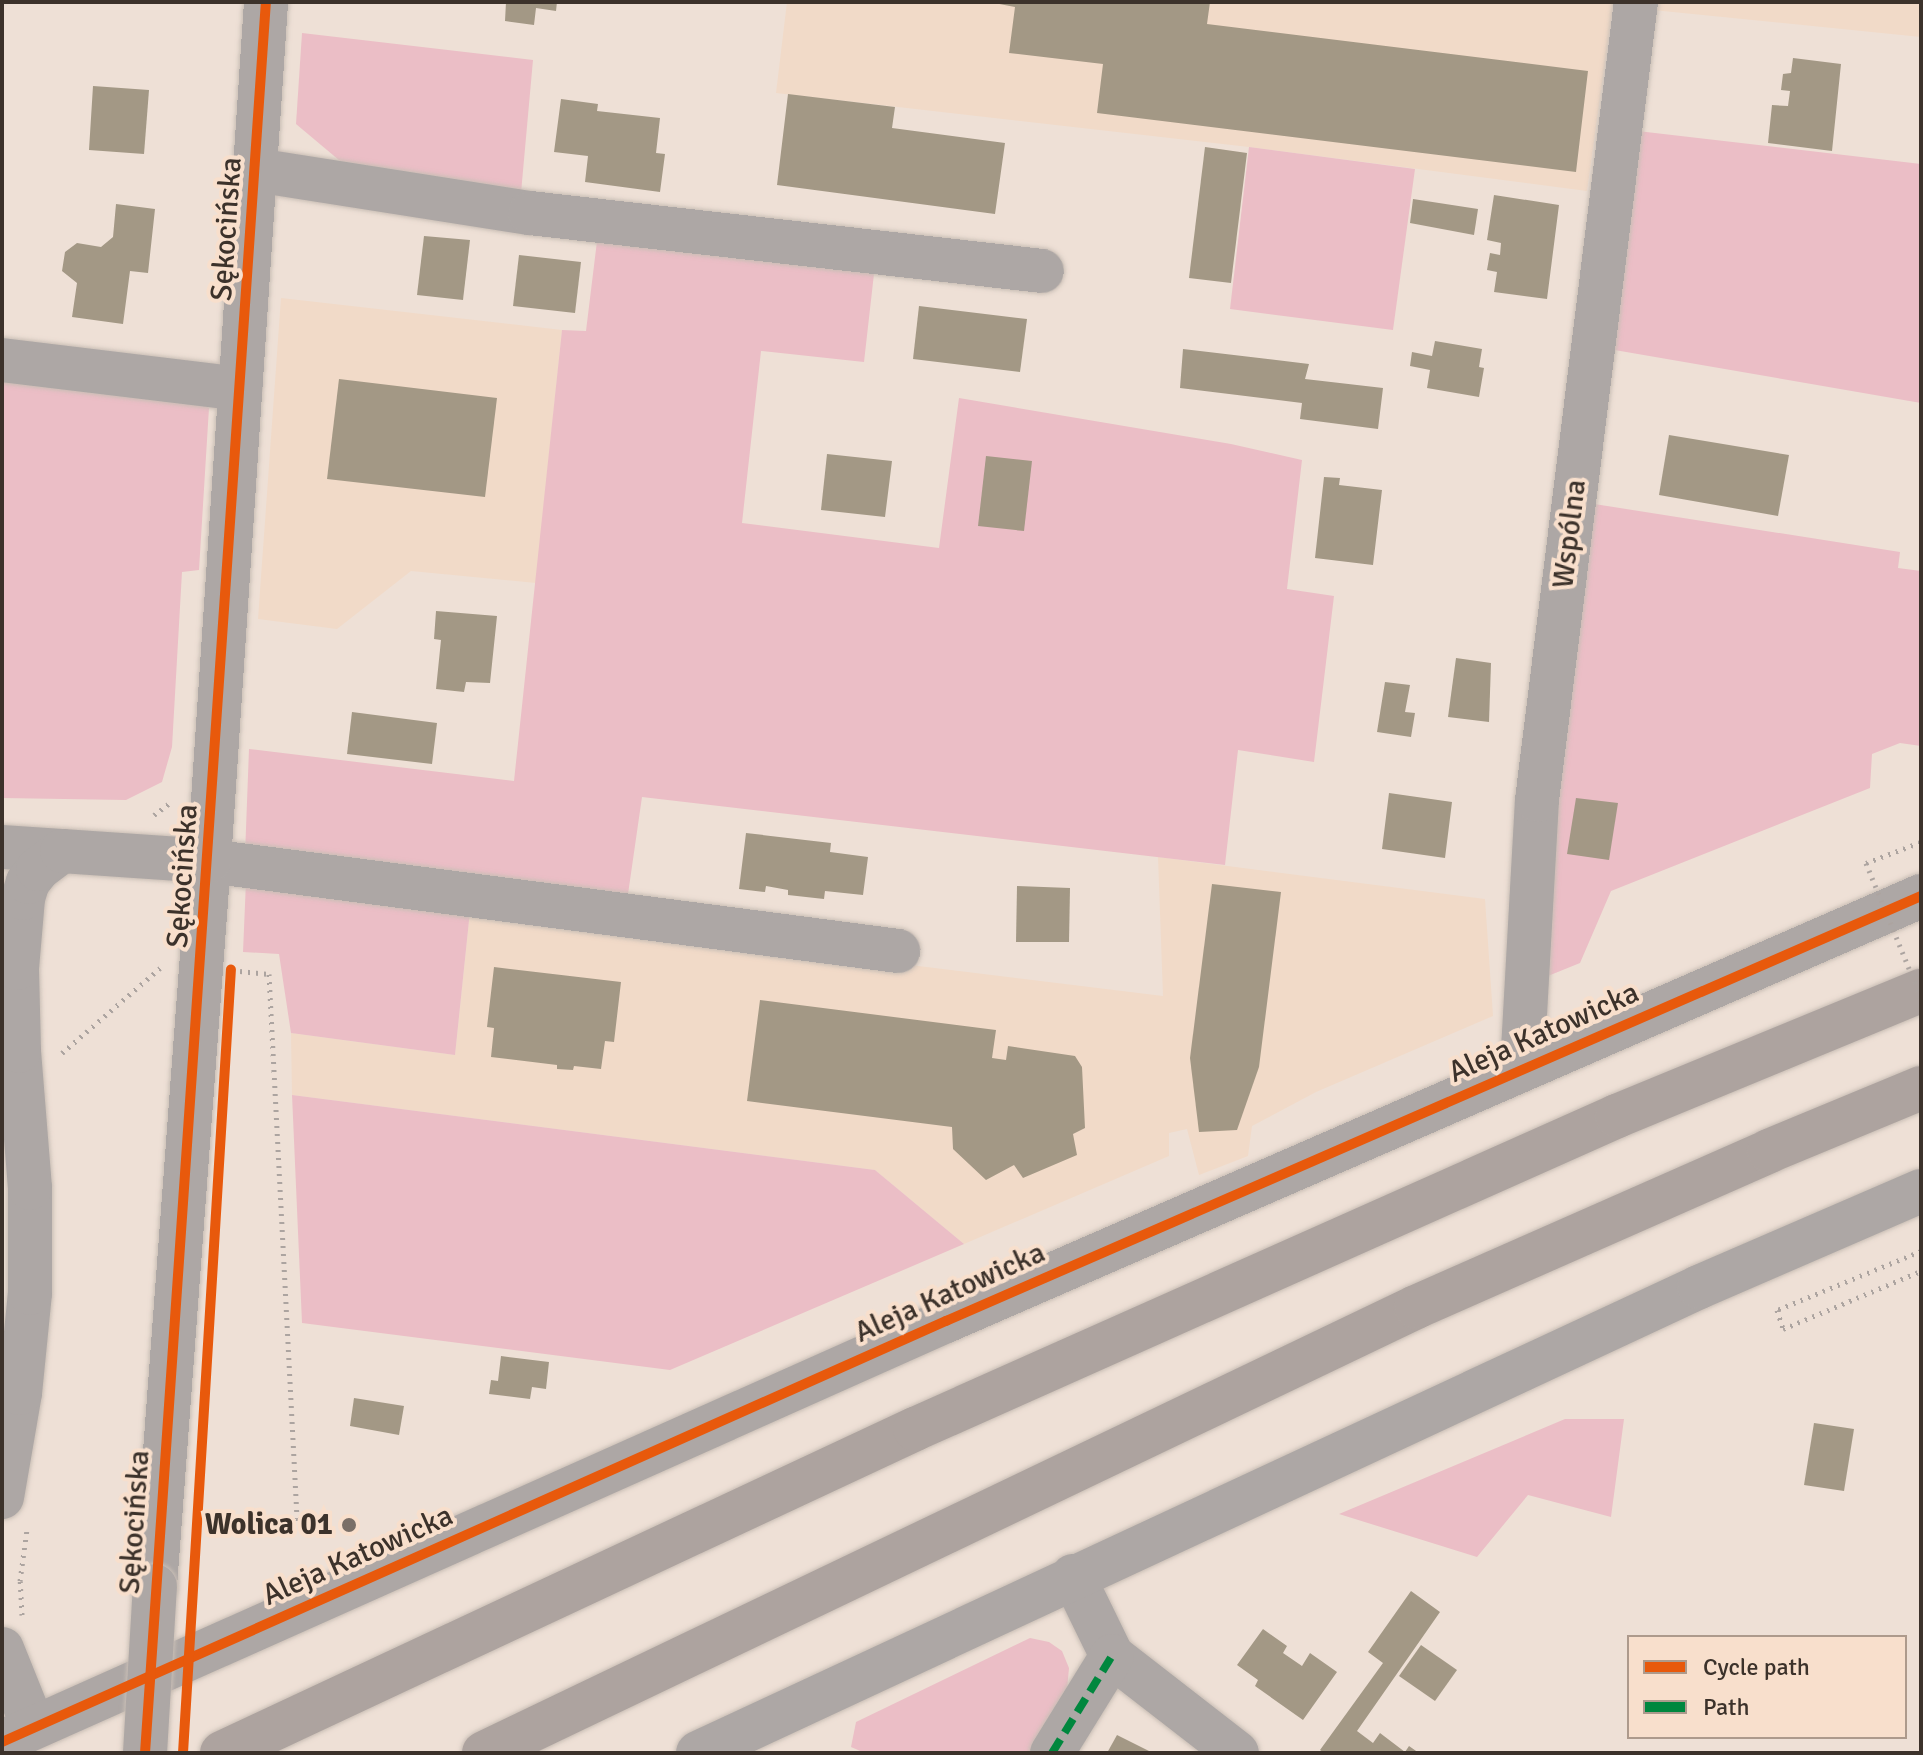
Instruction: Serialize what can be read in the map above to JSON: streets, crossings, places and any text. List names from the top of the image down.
{
  "streets": {
    "street": ["Sękocińska", "Wspólna", "Aleja Katowicka"]
  },
  "crossings": [
    ["Wspólna", "Aleja Katowicka"]
  ],
  "places": ["Wolica 01"],
  "legend": ["Cycle path", "Path"]
}
